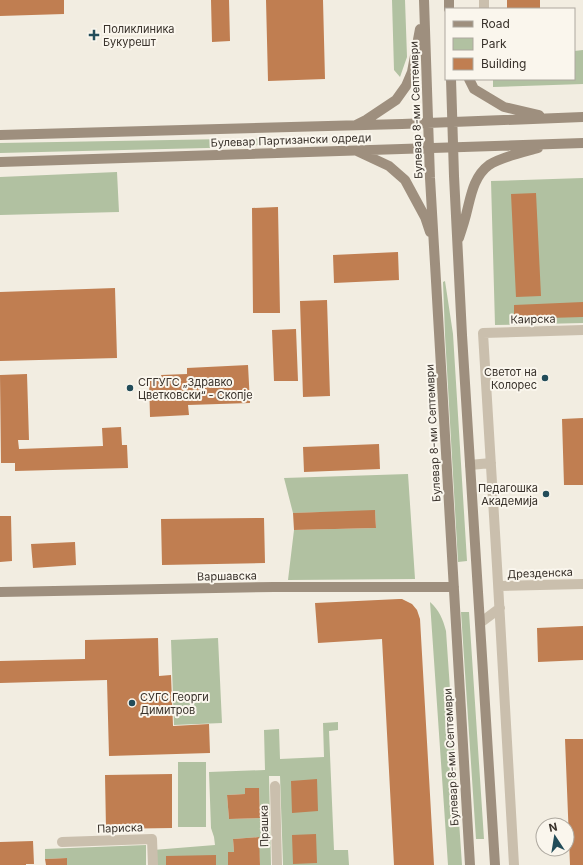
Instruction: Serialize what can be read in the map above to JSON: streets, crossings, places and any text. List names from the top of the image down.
{
  "streets": {
    "street": [
      "Булевар 8-ми Септември",
      "Булевар Партизански одреди",
      "Каирска",
      "Дрезденска",
      "Варшавска",
      "Прашка",
      "Париска"
    ]
  },
  "crossings": [
    ["Булевар 8-ми Септември", "Булевар Партизански одреди"],
    ["Булевар 8-ми Септември", "Варшавска"]
  ],
  "places": {
    "health": ["Поликлиника Букурешт"],
    "other": [
      "Светот на Колорес",
      "СГГУГС „Здравко Цветковски“ - Скопје",
      "Педагошка Академија",
      "СУГС Георги Димитров"
    ]
  },
  "legend": ["Road", "Park", "Building"],
  "north": "top"
}
